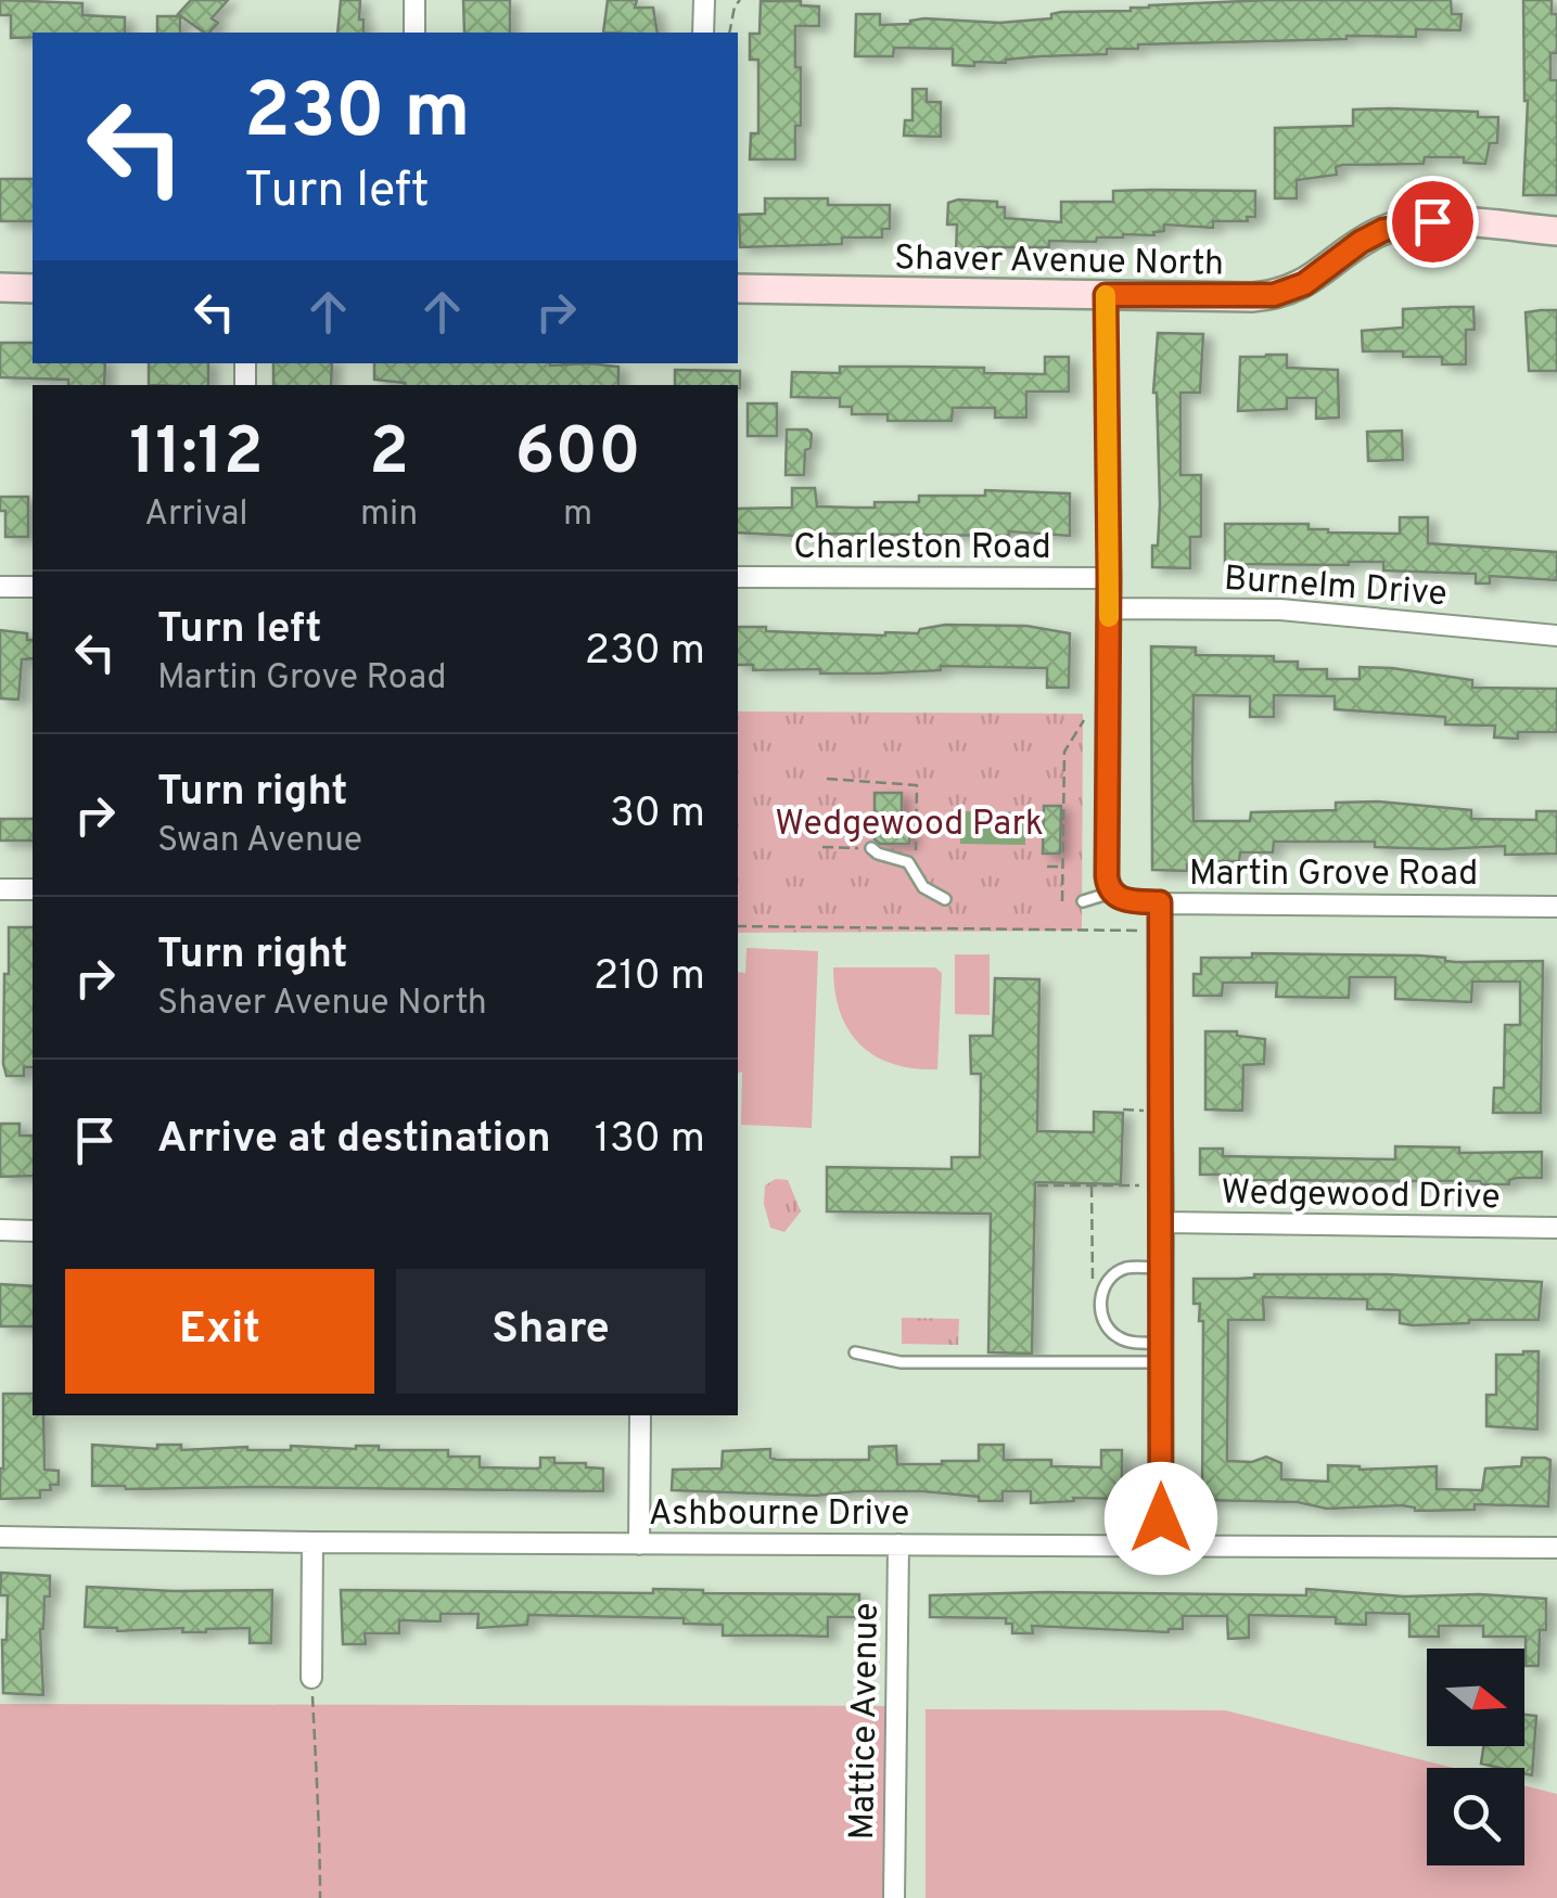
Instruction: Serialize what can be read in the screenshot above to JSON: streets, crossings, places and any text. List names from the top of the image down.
{
  "streets": {
    "street": [
      "Shaver Avenue North",
      "Charleston Road",
      "Burnelm Drive",
      "Martin Grove Road",
      "Wedgewood Drive",
      "Ashbourne Drive",
      "Mattice Avenue"
    ]
  },
  "crossings": [
    ["Ashbourne Drive", "Mattice Avenue"]
  ],
  "parks": ["Wedgewood Park"],
  "north": "right",
  "page": {
    "turn": ["230 m", "Turn left"],
    "eta": [
      "11:12",
      "Arrival",
      "2",
      "min",
      "600",
      "m"
    ],
    "list": [
      {
        "name": "Turn left",
        "note": "Martin Grove Road",
        "value": "230 m"
      },
      {
        "name": "Turn right",
        "note": "Swan Avenue",
        "value": "30 m"
      },
      {
        "name": "Turn right",
        "note": "Shaver Avenue North",
        "value": "210 m"
      },
      {
        "name": "Arrive at destination",
        "value": "130 m"
      }
    ],
    "buttons": ["Exit", "Share"]
  }
}
